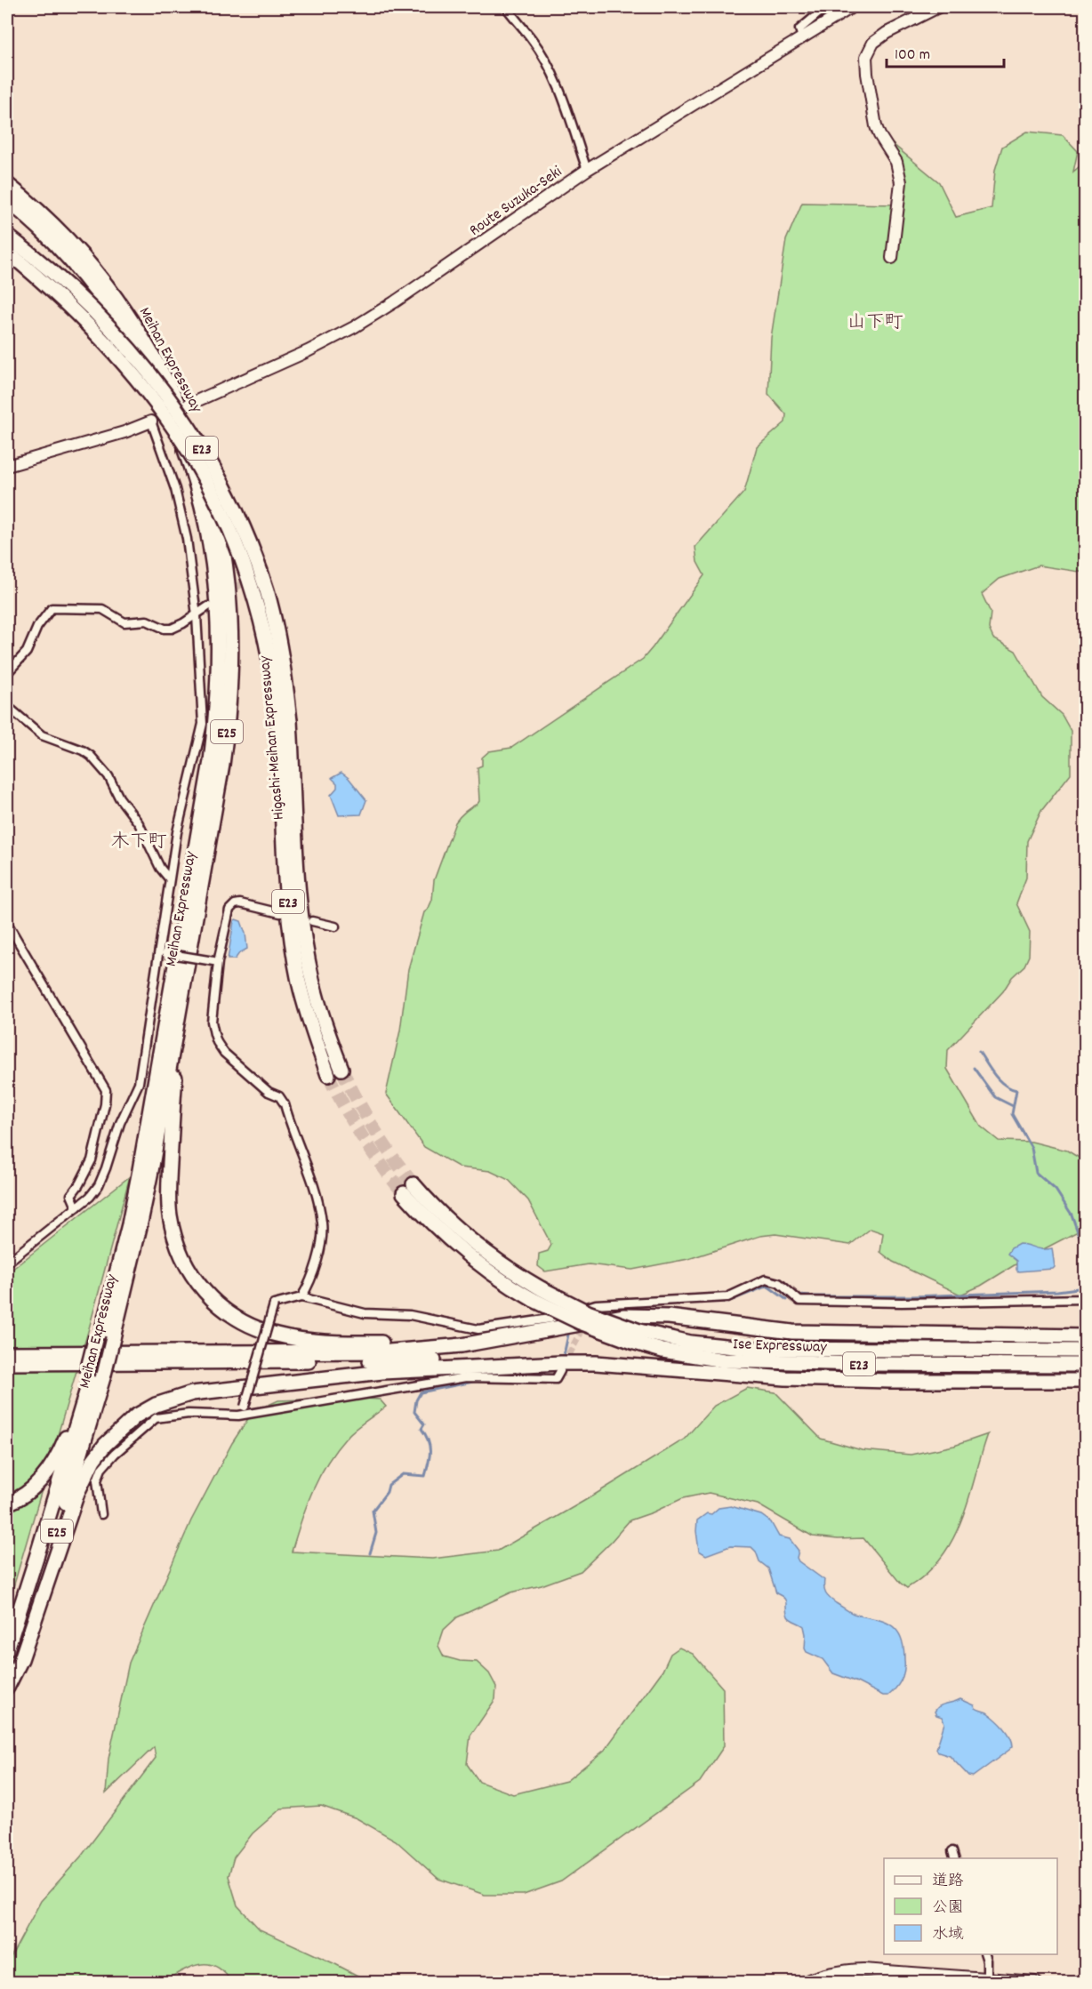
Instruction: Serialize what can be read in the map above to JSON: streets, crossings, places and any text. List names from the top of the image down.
{
  "streets": {
    "highway": [
      "Meihan Expressway",
      "E23",
      "E25",
      "Higashi-Meihan Expressway",
      "Ise Expressway"
    ],
    "main road": ["Route Suzuka-Seki"]
  },
  "crossings": [
    ["E23", "Ise Expressway"]
  ],
  "districts": ["山下町", "木下町"],
  "legend": ["道路", "公園", "水域"],
  "scale_bar": "100 m"
}
